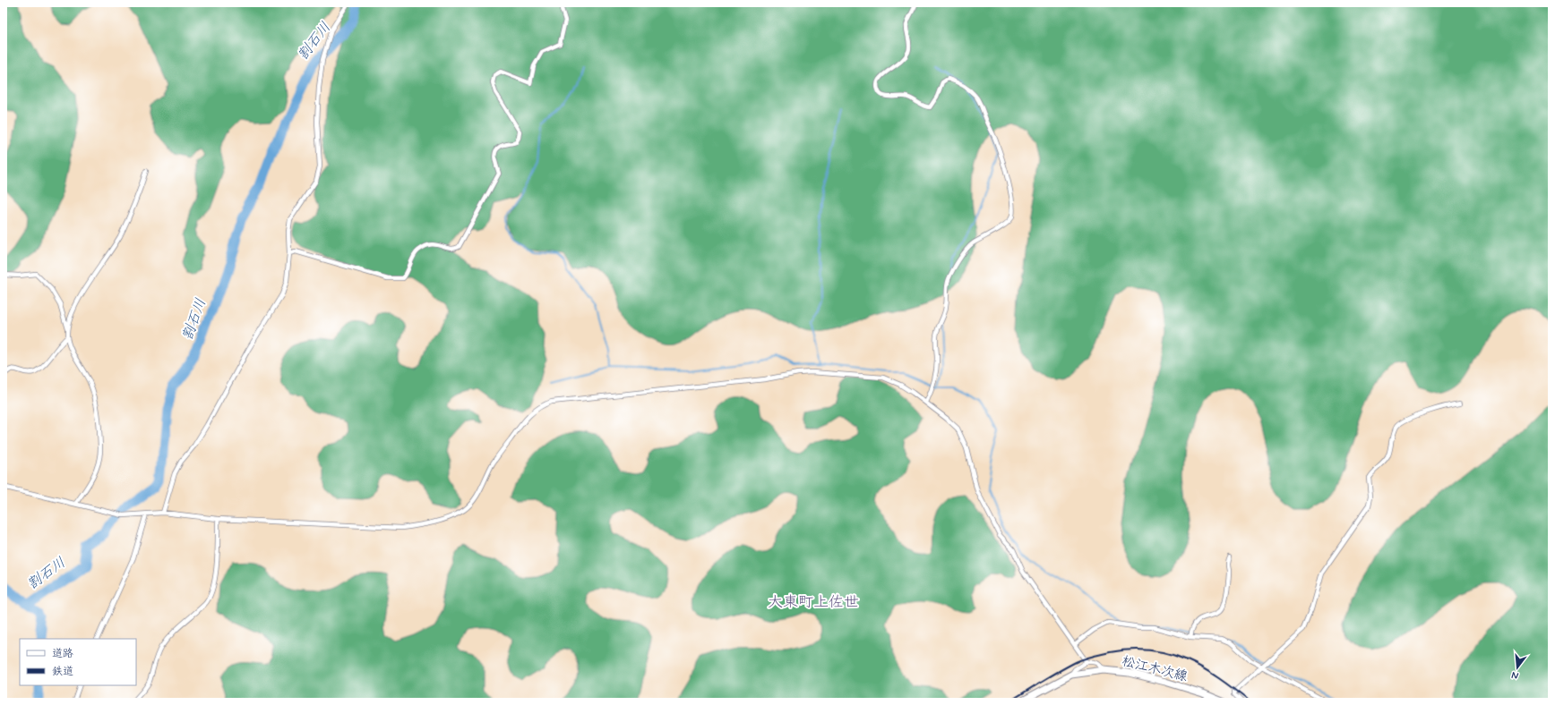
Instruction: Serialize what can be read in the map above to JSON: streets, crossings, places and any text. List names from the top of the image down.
{
  "streets": {
    "main road": ["松江木次線"]
  },
  "districts": ["大東町上佐世"],
  "water": ["割石川"],
  "legend": ["道路", "鉄道"],
  "north": "bottom"
}
